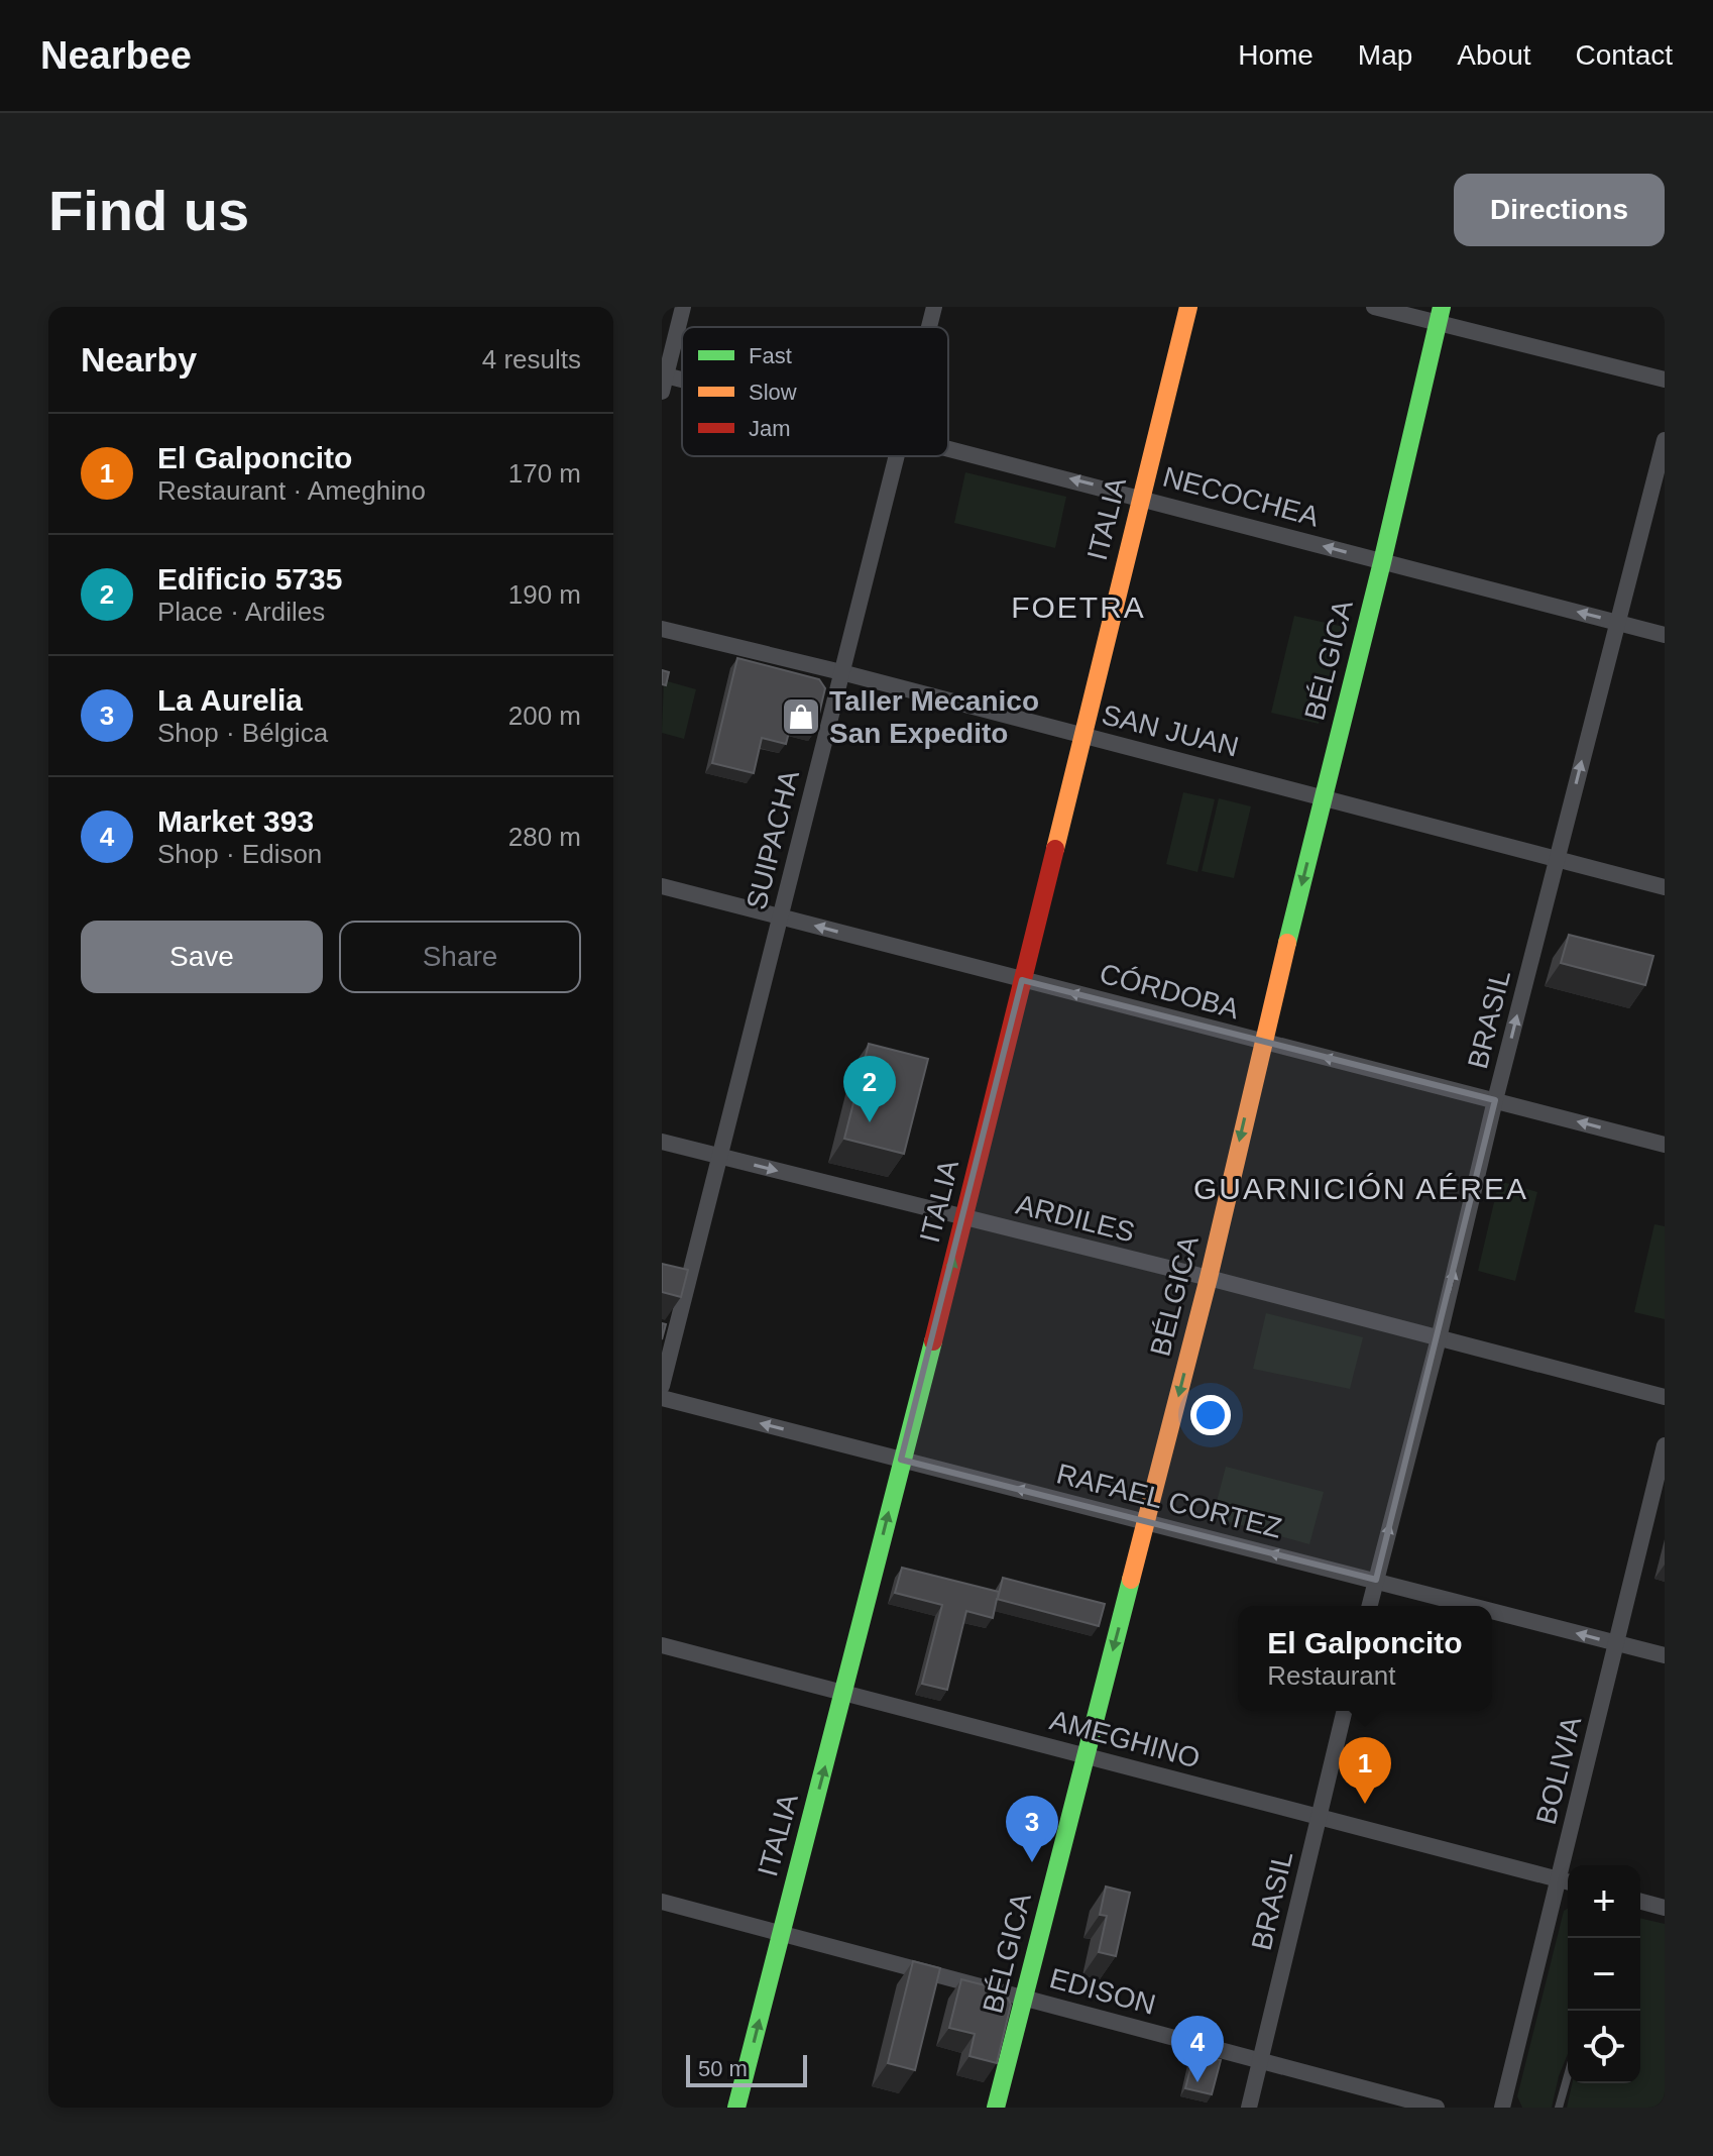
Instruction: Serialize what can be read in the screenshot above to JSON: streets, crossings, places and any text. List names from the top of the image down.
{
  "streets": {
    "street": [
      "NECOCHEA",
      "ITALIA",
      "BÉLGICA",
      "SAN JUAN",
      "SUIPACHA",
      "CÓRDOBA",
      "BRASIL",
      "ARDILES",
      "RAFAEL CORTEZ",
      "AMEGHINO",
      "BOLIVIA",
      "EDISON"
    ]
  },
  "crossings": [
    ["NECOCHEA", "ITALIA"],
    ["NECOCHEA", "BÉLGICA"],
    ["NECOCHEA", "BRASIL"],
    ["ITALIA", "SAN JUAN"],
    ["ITALIA", "CÓRDOBA"],
    ["ITALIA", "ARDILES"],
    ["ITALIA", "RAFAEL CORTEZ"],
    ["ITALIA", "AMEGHINO"],
    ["ITALIA", "EDISON"],
    ["BÉLGICA", "SAN JUAN"],
    ["BÉLGICA", "CÓRDOBA"],
    ["BÉLGICA", "ARDILES"],
    ["BÉLGICA", "RAFAEL CORTEZ"],
    ["BÉLGICA", "AMEGHINO"],
    ["BÉLGICA", "EDISON"],
    ["SAN JUAN", "SUIPACHA"],
    ["SAN JUAN", "BRASIL"],
    ["SUIPACHA", "CÓRDOBA"],
    ["SUIPACHA", "ARDILES"],
    ["CÓRDOBA", "BRASIL"],
    ["BRASIL", "ARDILES"],
    ["BRASIL", "RAFAEL CORTEZ"],
    ["BRASIL", "AMEGHINO"],
    ["BRASIL", "EDISON"],
    ["RAFAEL CORTEZ", "BOLIVIA"],
    ["AMEGHINO", "BOLIVIA"]
  ],
  "one_way": [
    "NECOCHEA",
    "ITALIA",
    "BÉLGICA",
    "CÓRDOBA",
    "BRASIL",
    "RAFAEL CORTEZ"
  ],
  "districts": ["FOETRA", "GUARNICIÓN AÉREA"],
  "places": {
    "shop": ["Taller Mecanico San Expedito"]
  },
  "legend": ["Fast", "Slow", "Jam"],
  "scale_bar": "50 m",
  "page": {
    "header": "Nearbee",
    "nav": [
      "Home",
      "Map",
      "About",
      "Contact"
    ],
    "buttons": [
      "Directions",
      ["Save", "Share"]
    ],
    "title": "Find us",
    "heading": ["Nearby", "4 results"],
    "list": [
      {
        "mark": "1",
        "name": "El Galponcito",
        "note": "Restaurant · Ameghino",
        "value": "170 m"
      },
      {
        "mark": "2",
        "name": "Edificio 5735",
        "note": "Place · Ardiles",
        "value": "190 m"
      },
      {
        "mark": "3",
        "name": "La Aurelia",
        "note": "Shop · Bélgica",
        "value": "200 m"
      },
      {
        "mark": "4",
        "name": "Market 393",
        "note": "Shop · Edison",
        "value": "280 m"
      }
    ],
    "pins": [
      "2",
      "1",
      "3",
      "4"
    ],
    "popup": ["El Galponcito", "Restaurant"],
    "map_buttons": ["+", "−"],
    "scale": "50 m"
  }
}
